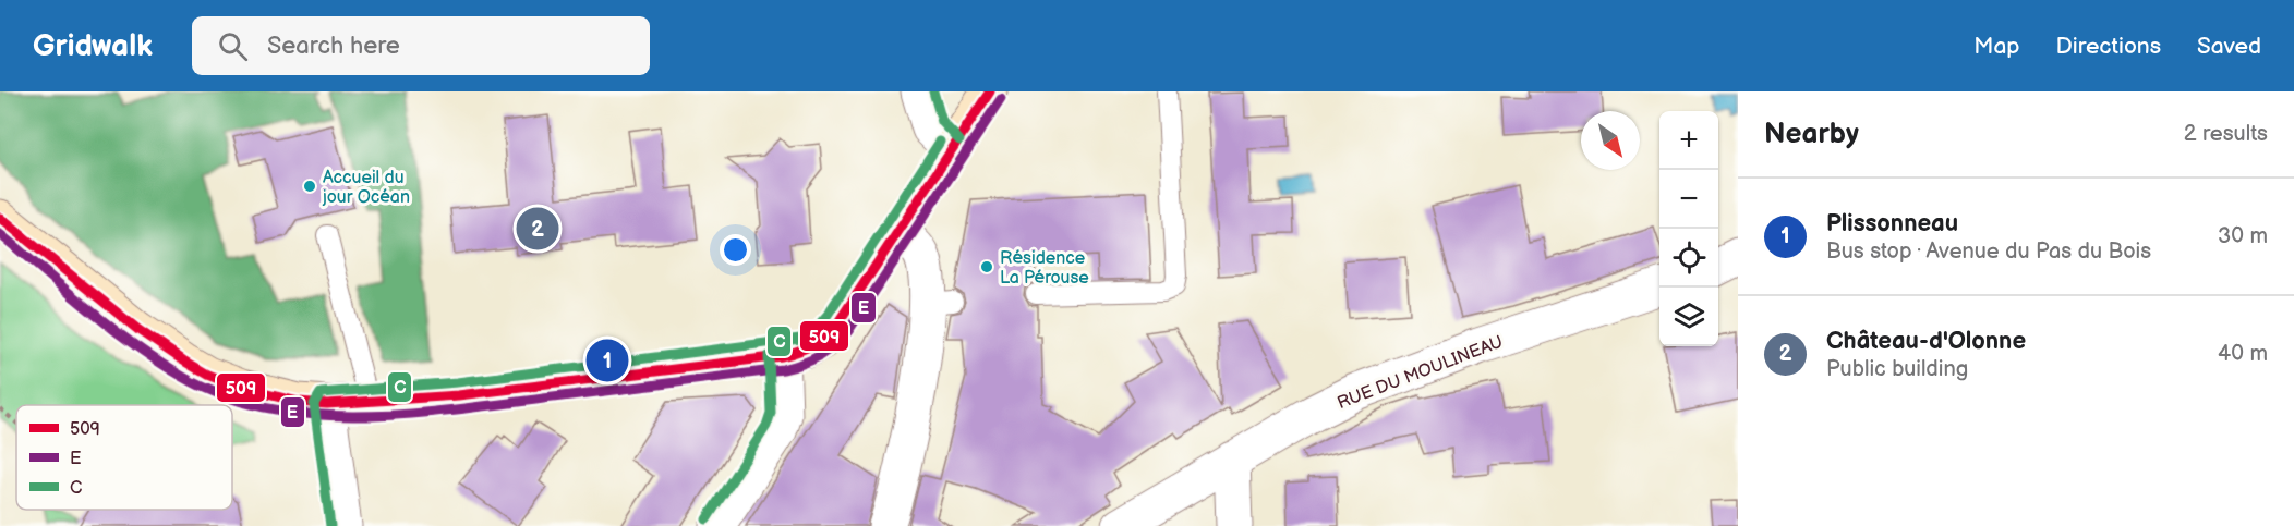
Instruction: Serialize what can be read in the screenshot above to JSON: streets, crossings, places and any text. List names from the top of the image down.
{
  "streets": {
    "street": ["RUE DU MOULINEAU"]
  },
  "places": ["Accueil du jour Océan", "Résidence La Pérouse"],
  "lines": ["transit line 509", "transit line C", "transit line E"],
  "legend": ["509", "E", "C"],
  "north": "bottom right",
  "page": {
    "header": "Gridwalk",
    "search": "Search here",
    "nav": ["Map", "Directions", "Saved"],
    "heading": ["Nearby", "2 results"],
    "map_buttons": ["+", "−"],
    "list": [
      {
        "mark": "1",
        "name": "Plissonneau",
        "note": "Bus stop · Avenue du Pas du Bois",
        "value": "30 m"
      },
      {
        "mark": "2",
        "name": "Château-d'Olonne",
        "note": "Public building",
        "value": "40 m"
      }
    ],
    "pins": ["2", "1"]
  }
}
